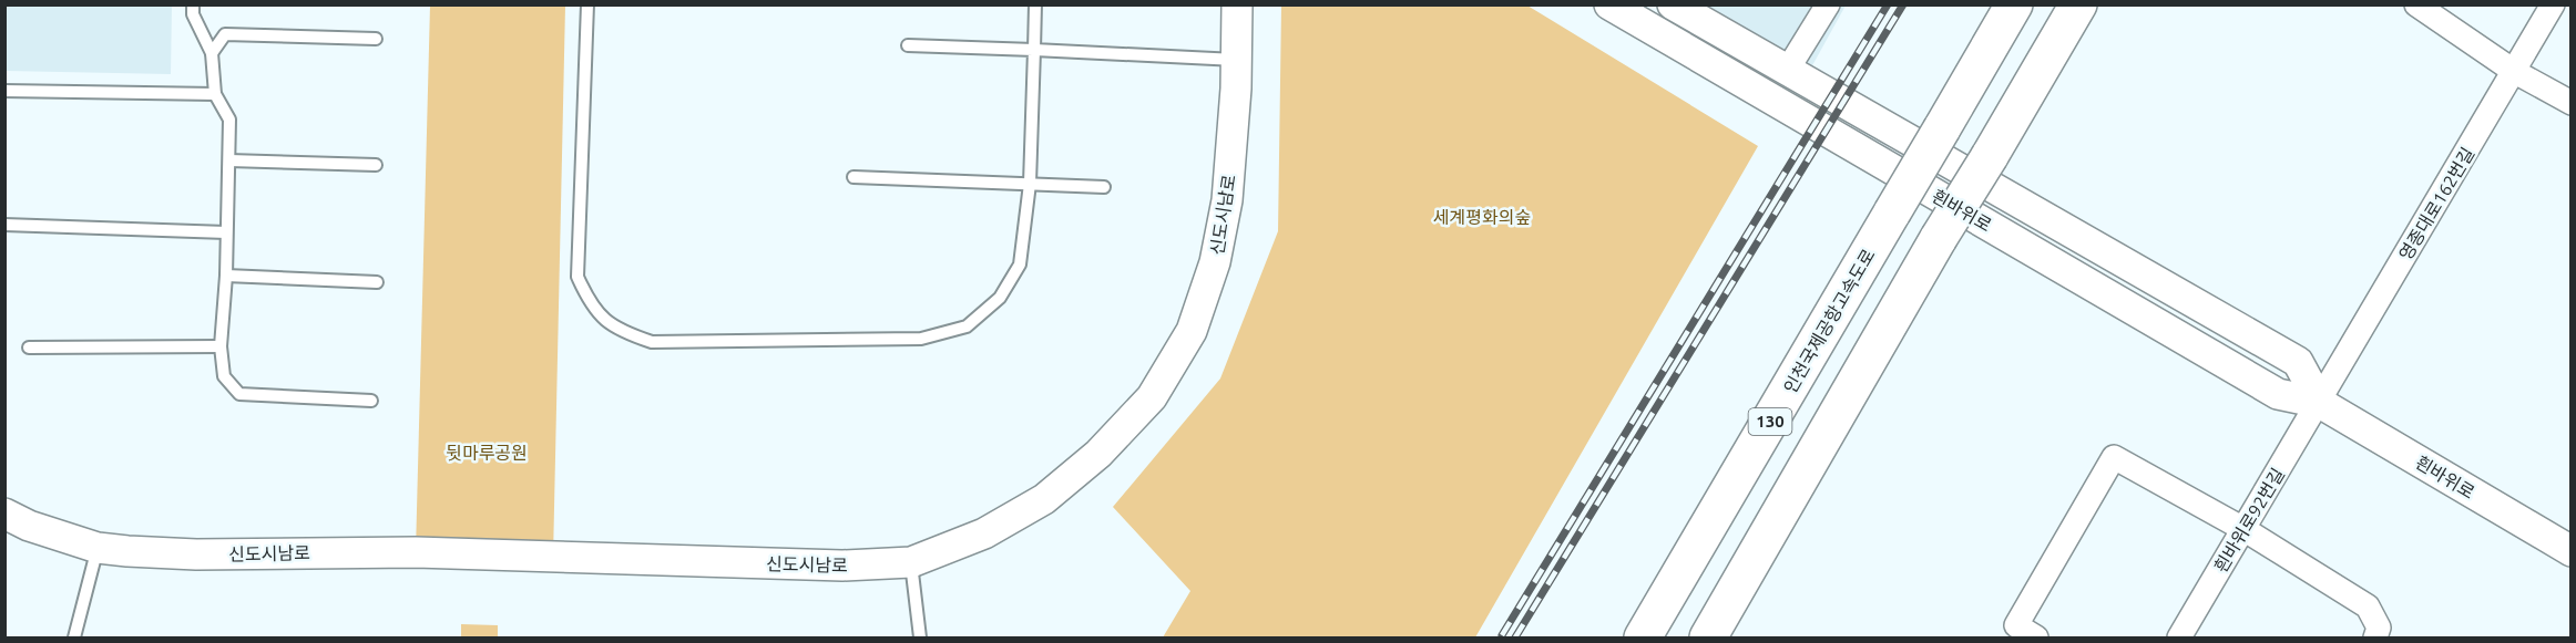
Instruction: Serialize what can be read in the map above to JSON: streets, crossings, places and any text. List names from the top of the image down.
{
  "streets": {
    "highway": ["인천국제공항고속도로", "130"],
    "street": [
      "영종대로162번길",
      "흰바위로",
      "신도시남로",
      "흰바위로92번길"
    ]
  },
  "crossings": [
    ["영종대로162번길", "흰바위로"],
    ["영종대로162번길", "흰바위로92번길"],
    ["흰바위로", "흰바위로92번길"]
  ],
  "parks": ["세계평화의숲", "뒷마루공원"]
}
